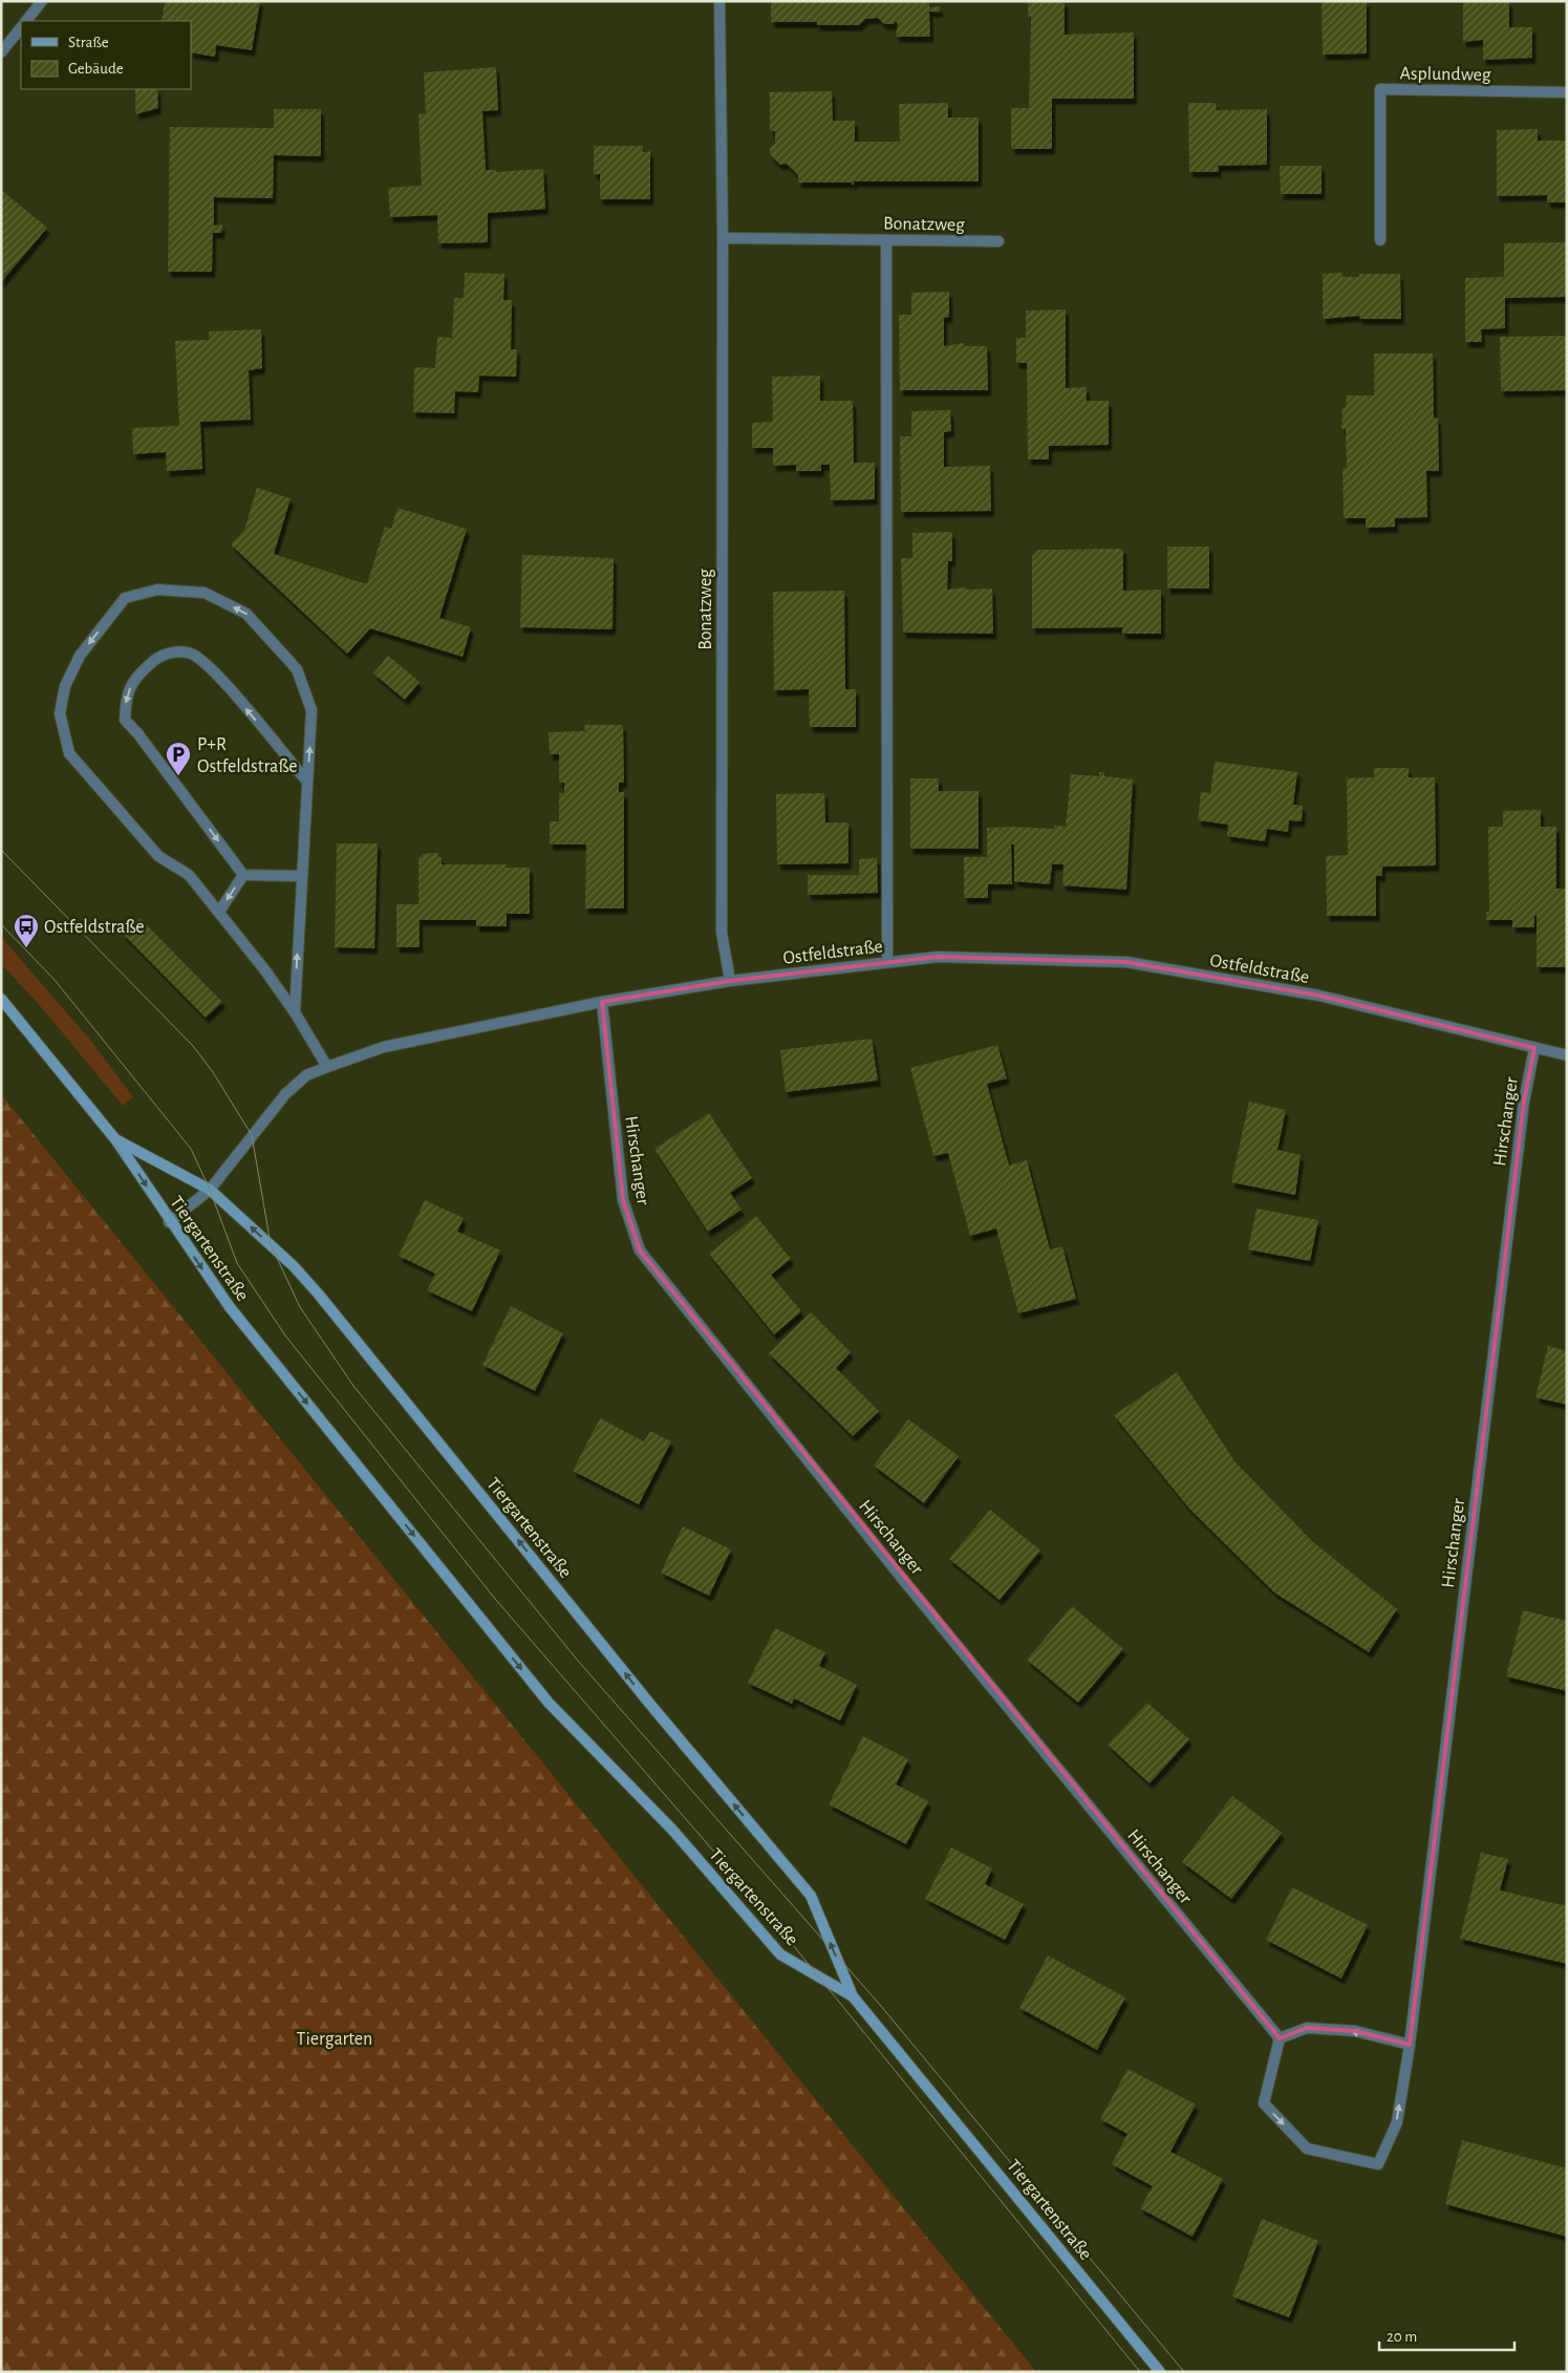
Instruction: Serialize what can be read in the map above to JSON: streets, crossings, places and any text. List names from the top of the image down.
{
  "streets": {
    "main road": ["Tiergartenstraße"],
    "street": [
      "Asplundweg",
      "Bonatzweg",
      "Ostfeldstraße",
      "Hirschanger"
    ]
  },
  "crossings": [
    ["Bonatzweg", "Ostfeldstraße"],
    ["Ostfeldstraße", "Hirschanger"],
    ["Ostfeldstraße", "Tiergartenstraße"]
  ],
  "parks": ["Tiergarten"],
  "places": {
    "parking": ["P+R Ostfeldstraße"],
    "bus stop": ["Ostfeldstraße"]
  },
  "legend": ["Straße", "Gebäude"],
  "scale_bar": "20 m"
}
